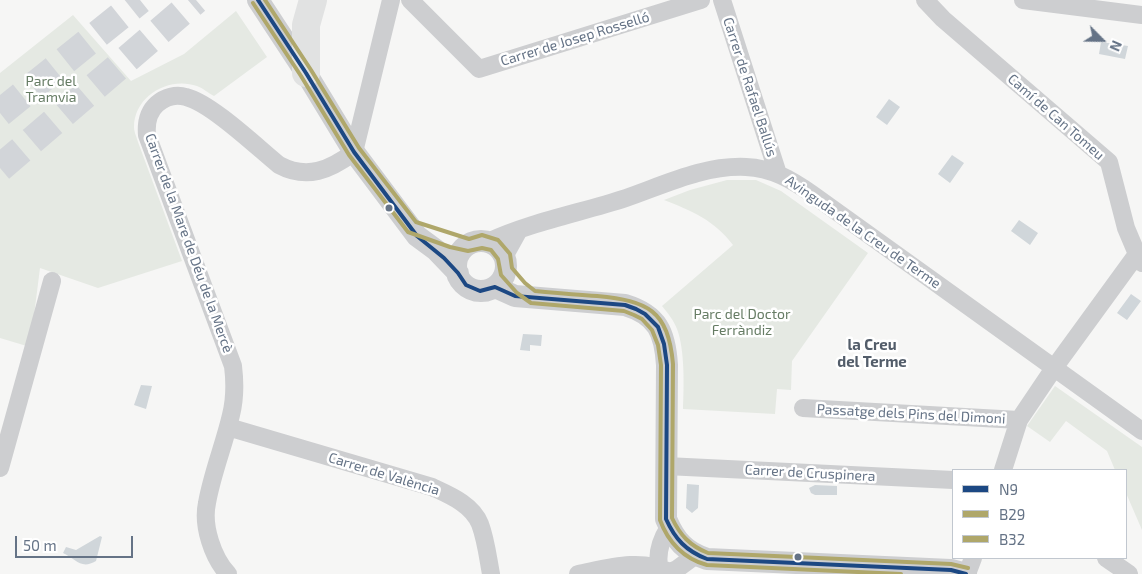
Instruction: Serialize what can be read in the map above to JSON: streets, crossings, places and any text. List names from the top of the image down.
{
  "streets": {
    "street": [
      "Carrer de Josep Rosselló",
      "Carrer de Rafael Ballús",
      "Camí de Can Tomeu",
      "Avinguda de la Creu de Terme",
      "Carrer de la Mare de Déu de la Mercè",
      "Passatge dels Pins del Dimoni",
      "Carrer de Cruspinera",
      "Carrer de València"
    ]
  },
  "crossings": [
    ["Carrer de Rafael Ballús", "Avinguda de la Creu de Terme"],
    ["Carrer de la Mare de Déu de la Mercè", "Carrer de València"]
  ],
  "districts": ["la Creu del Terme"],
  "parks": ["Parc del Tramvia", "Parc del Doctor Ferràndiz"],
  "lines": ["transit line N9", "transit line B32", "transit line B29"],
  "legend": ["N9", "B29", "B32"],
  "scale_bar": "50 m",
  "north": "bottom right"
}
